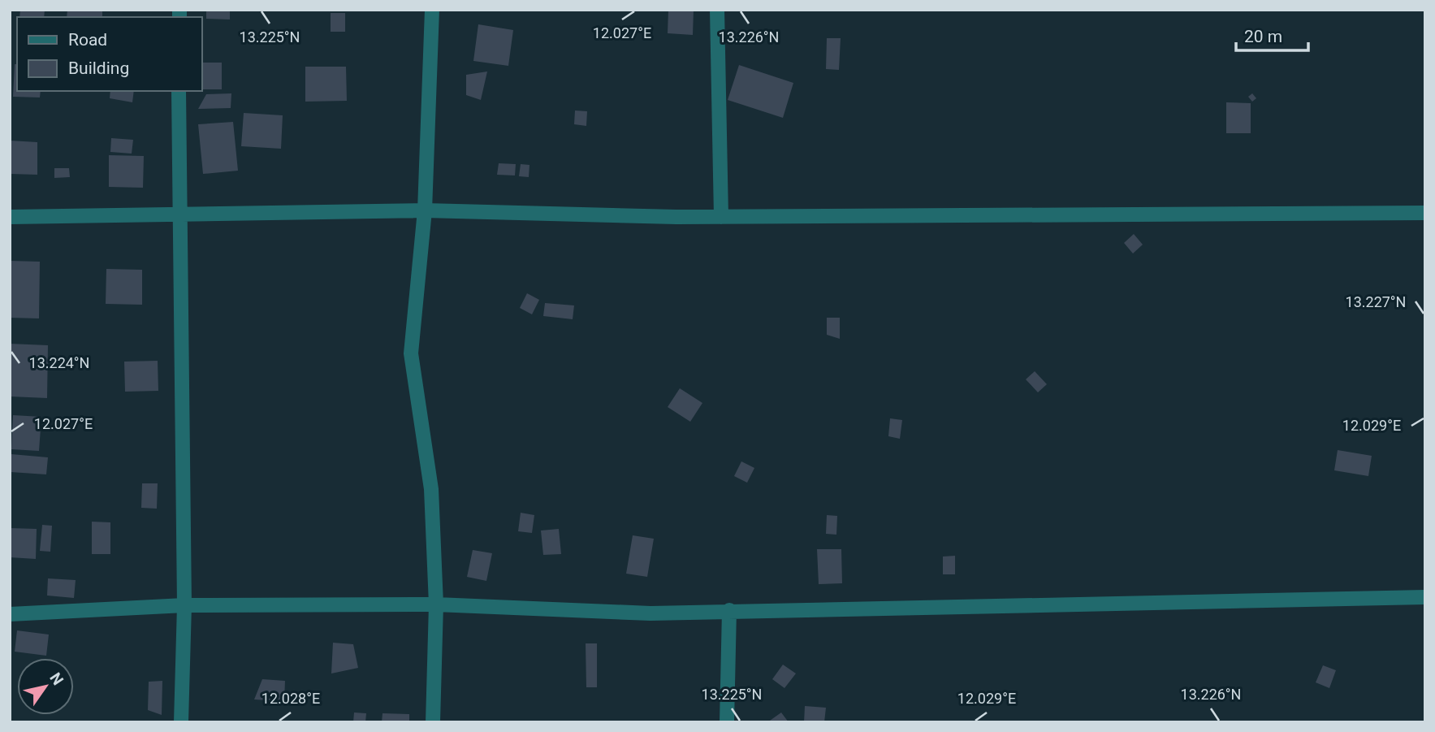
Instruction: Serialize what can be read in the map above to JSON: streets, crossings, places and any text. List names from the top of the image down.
{
  "legend": ["Road", "Building"],
  "scale_bar": "20 m",
  "north": "top right",
  "coordinates": [
    "12.027°E",
    "13.225°N",
    "13.226°N",
    "13.227°N",
    "13.224°N",
    "12.029°E",
    "12.028°E"
  ]
}
